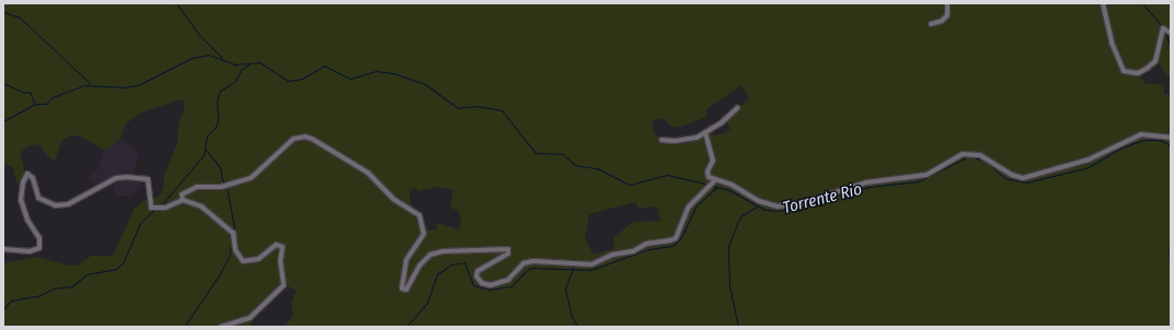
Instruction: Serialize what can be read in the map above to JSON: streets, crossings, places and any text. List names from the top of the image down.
{
  "water": ["Torrente Rio"]
}
